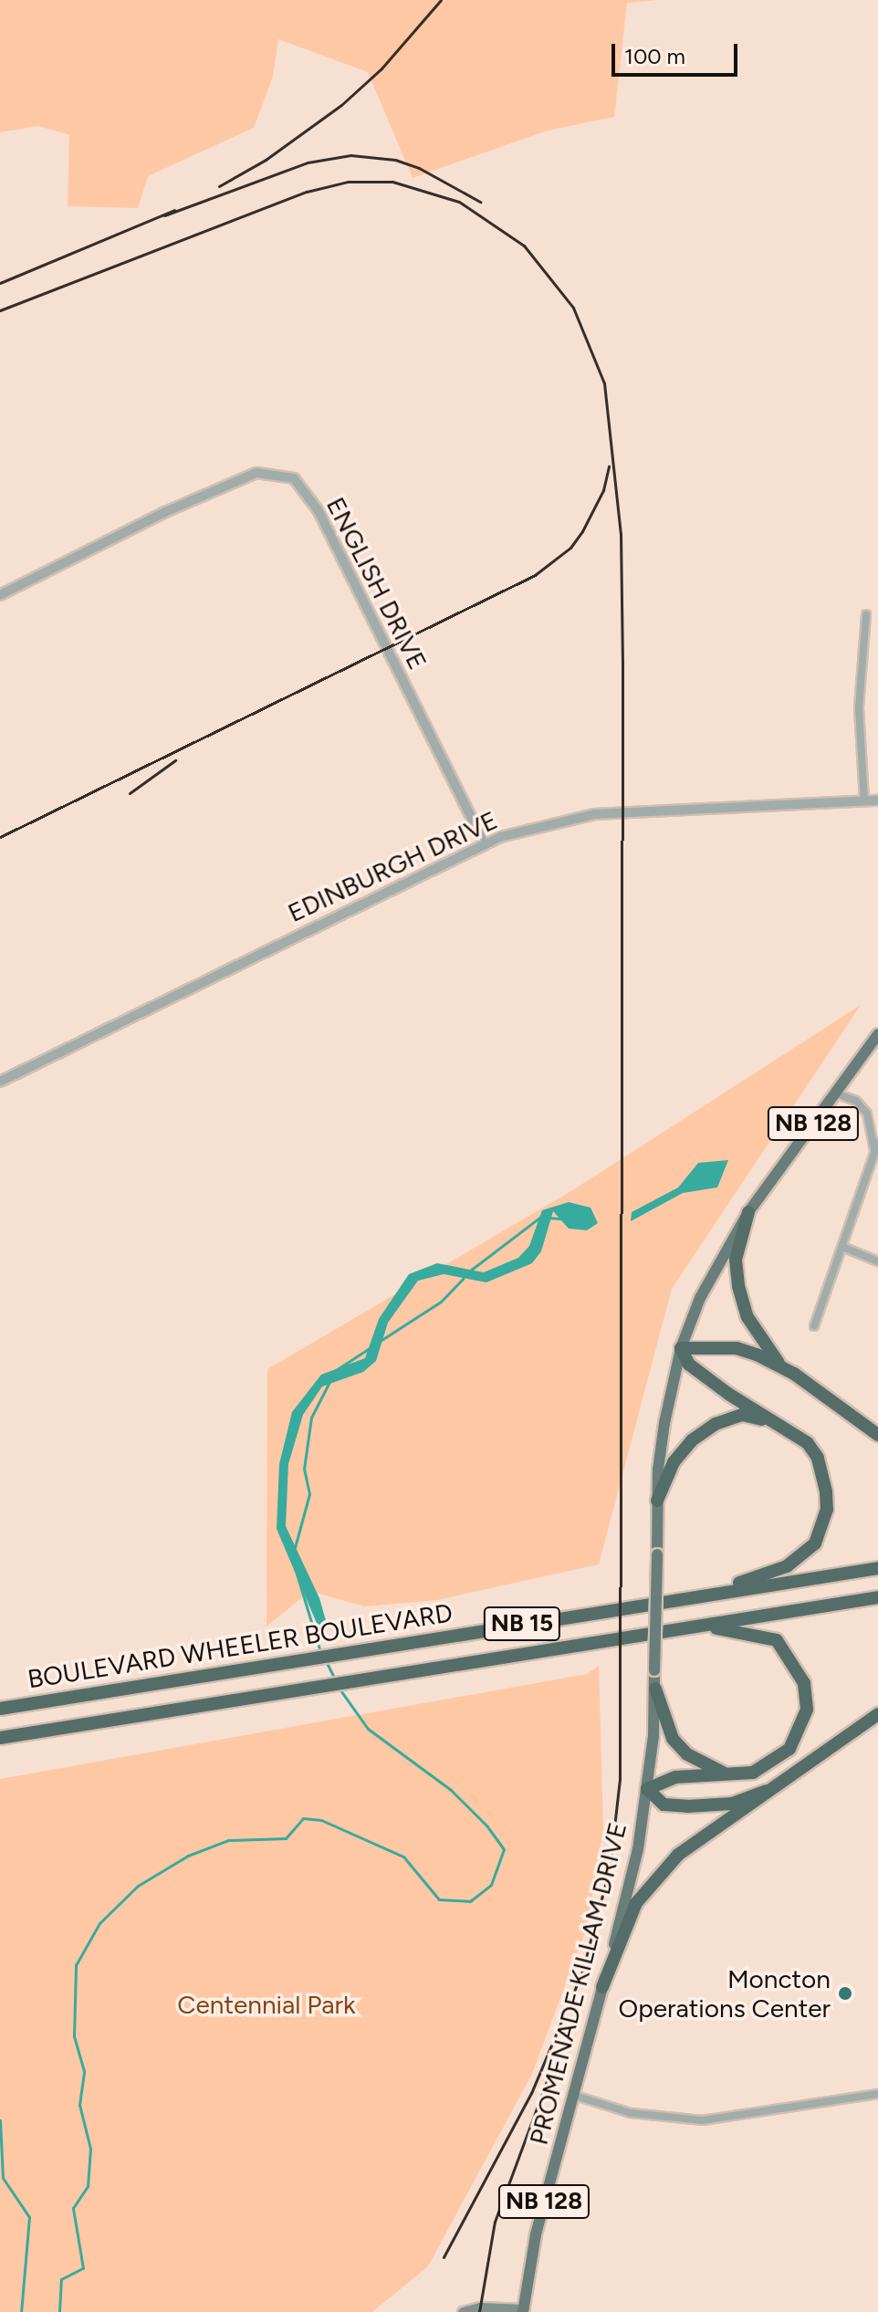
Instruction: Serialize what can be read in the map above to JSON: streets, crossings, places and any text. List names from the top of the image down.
{
  "streets": {
    "highway": ["NB 15", "BOULEVARD WHEELER BOULEVARD"],
    "main road": ["NB 128", "PROMENADE KILLAM DRIVE"],
    "street": ["ENGLISH DRIVE", "EDINBURGH DRIVE"]
  },
  "crossings": [
    ["ENGLISH DRIVE", "EDINBURGH DRIVE"],
    ["NB 128", "PROMENADE KILLAM DRIVE"]
  ],
  "parks": ["Centennial Park"],
  "places": ["Moncton Operations Center"],
  "scale_bar": "100 m"
}
